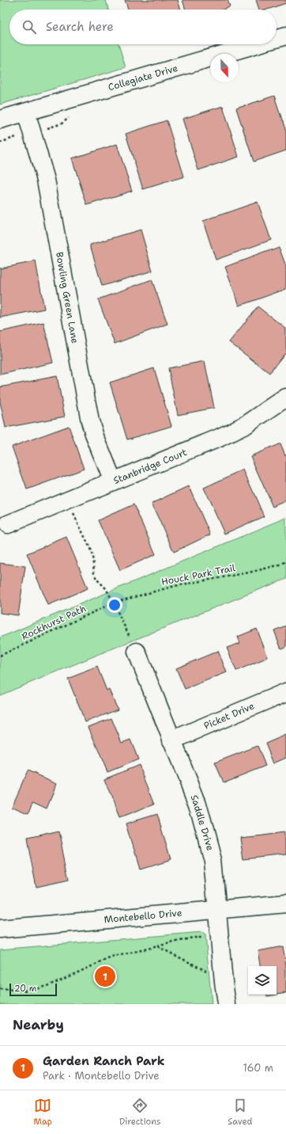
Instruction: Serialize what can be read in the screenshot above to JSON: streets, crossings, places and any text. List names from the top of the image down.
{
  "streets": {
    "street": [
      "Collegiate Drive",
      "Bowling Green Lane",
      "Stanbridge Court",
      "Picket Drive",
      "Saddle Drive",
      "Montebello Drive"
    ],
    "path": ["Houck Park Trail", "Rockhurst Path"]
  },
  "crossings": [
    ["Collegiate Drive", "Bowling Green Lane"],
    ["Bowling Green Lane", "Stanbridge Court"],
    ["Houck Park Trail", "Rockhurst Path"],
    ["Picket Drive", "Saddle Drive"],
    ["Saddle Drive", "Montebello Drive"]
  ],
  "scale_bar": "20 m",
  "north": "bottom",
  "page": {
    "search": "Search here",
    "pins": "1",
    "scale": "20 m",
    "heading": "Nearby",
    "list": [
      {
        "mark": "1",
        "name": "Garden Ranch Park",
        "note": "Park · Montebello Drive",
        "value": "160 m"
      }
    ],
    "nav": ["Map", "Directions", "Saved"]
  }
}
